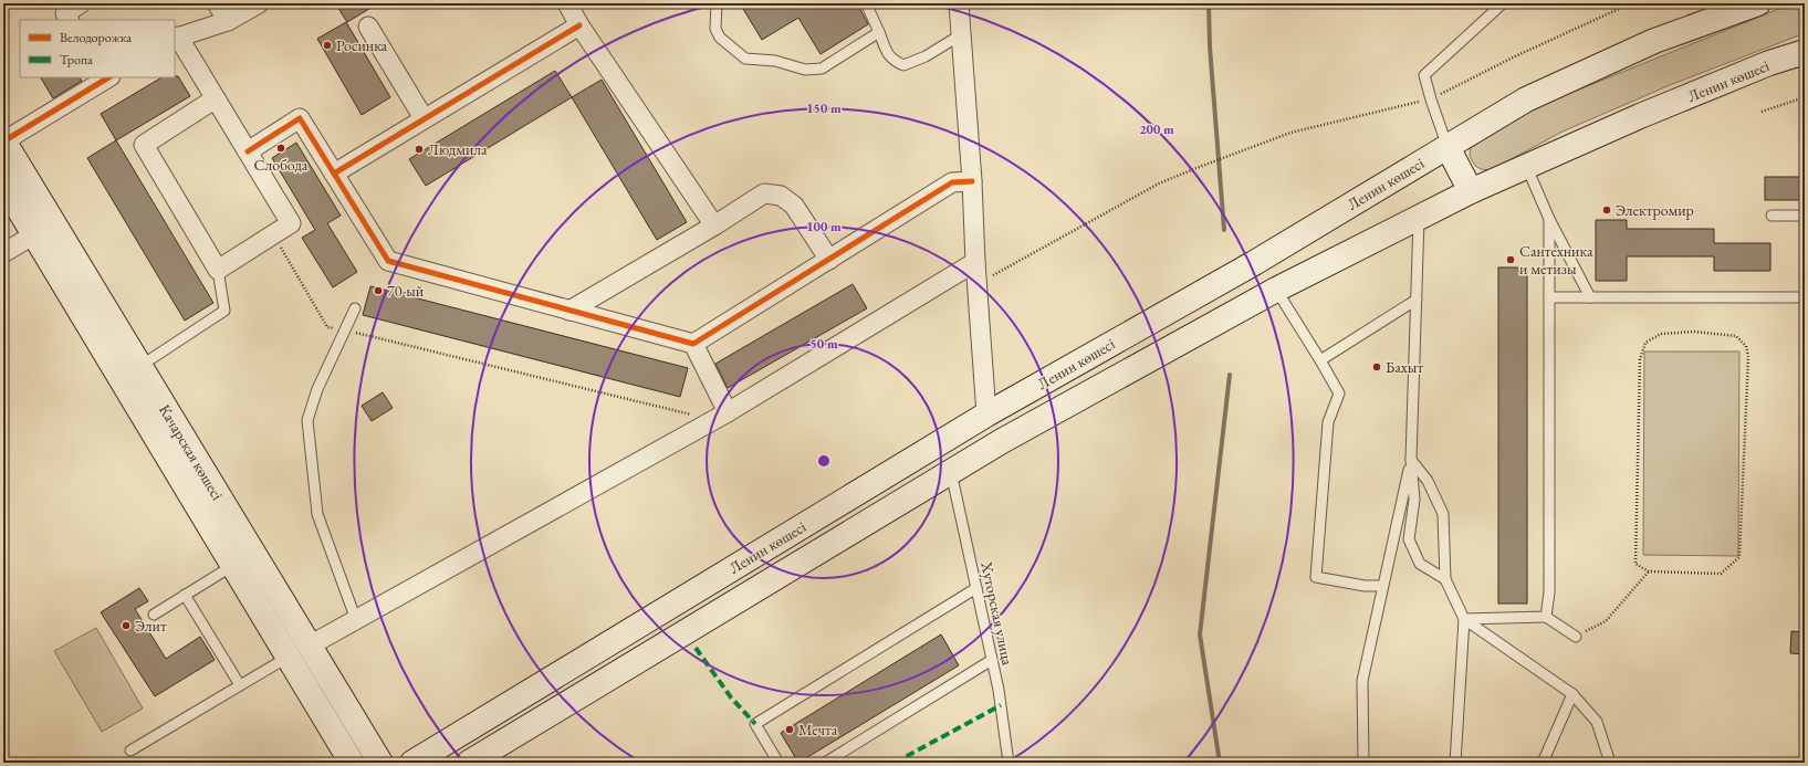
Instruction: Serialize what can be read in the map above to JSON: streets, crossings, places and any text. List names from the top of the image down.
{
  "streets": {
    "main road": ["Ленин көшесі", "Качарская көшесі"],
    "lane": ["Хуторская улица"]
  },
  "crossings": [
    ["Ленин көшесі", "Хуторская улица"]
  ],
  "places": [
    "Росинка",
    "Слобода",
    "Людмила",
    "Электромир",
    "Сантехника и метизы",
    "70-ый",
    "Бахыт",
    "Элит",
    "Мечта"
  ],
  "legend": ["Велодорожка", "Тропа"],
  "rings": [
    "150 m",
    "200 m",
    "100 m",
    "50 m"
  ]
}
